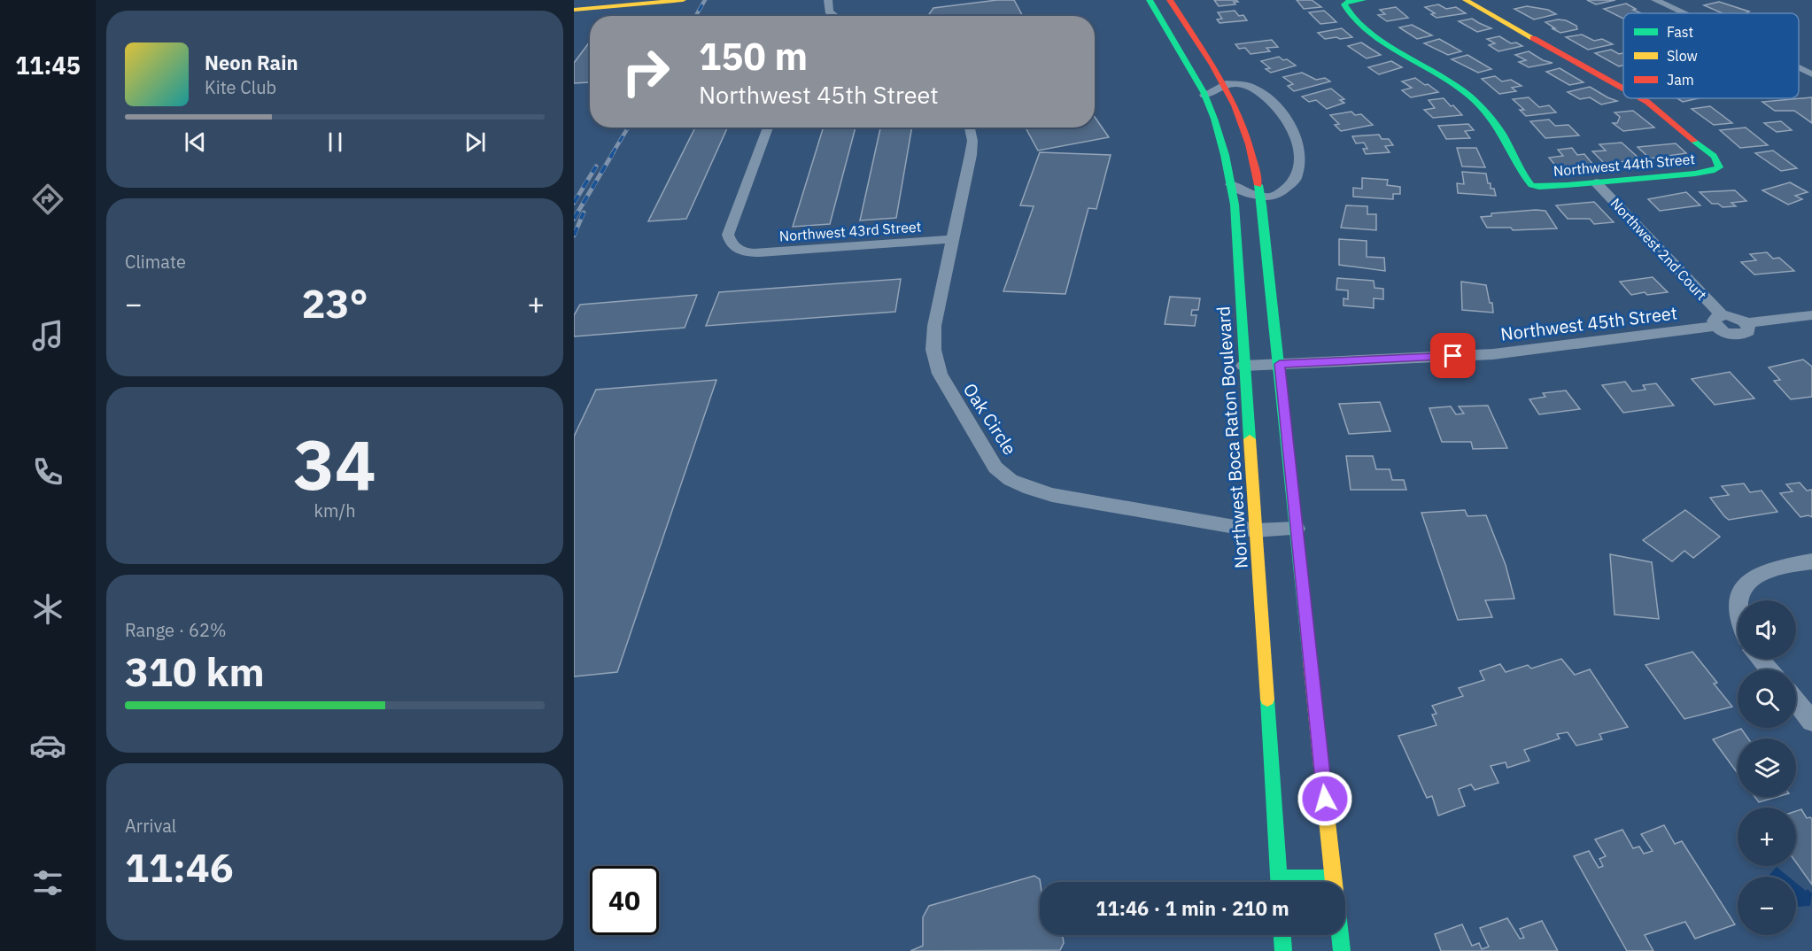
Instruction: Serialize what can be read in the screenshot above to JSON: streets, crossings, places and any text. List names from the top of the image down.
{
  "streets": {
    "street": [
      "Northwest 44th Street",
      "Northwest 43rd Street",
      "Northwest 2nd Court",
      "Northwest 45th Street",
      "Oak Circle",
      "Northwest Boca Raton Boulevard"
    ]
  },
  "crossings": [
    ["Northwest 44th Street", "Northwest 2nd Court"],
    ["Northwest 43rd Street", "Oak Circle"],
    ["Northwest 2nd Court", "Northwest 45th Street"],
    ["Northwest 45th Street", "Northwest Boca Raton Boulevard"],
    ["Oak Circle", "Northwest Boca Raton Boulevard"]
  ],
  "legend": ["Fast", "Slow", "Jam"],
  "page": {
    "tabs": "11:45",
    "turn": ["150 m", "Northwest 45th Street"],
    "song": ["Neon Rain", "Kite Club"],
    "tile": [
      "Climate",
      ["34", "km/h"],
      ["Range · 62%", "310 km"],
      ["Arrival", "11:46"]
    ],
    "heat": ["−", "23°", "+"],
    "map_buttons": ["+", "−"],
    "limit": "40",
    "trip": "11:46 · 1 min · 210 m"
  }
}
